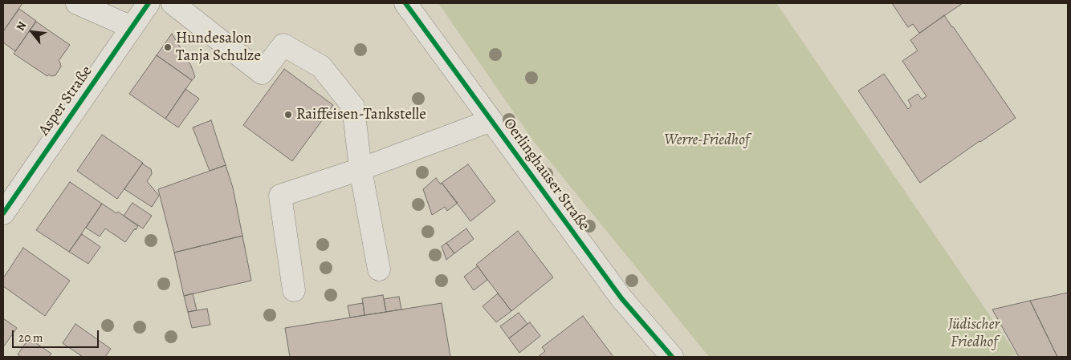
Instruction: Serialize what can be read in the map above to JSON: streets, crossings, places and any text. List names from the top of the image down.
{
  "streets": {
    "street": ["Asper Straße", "Oerlinghauser Straße"]
  },
  "parks": ["Werre-Friedhof", "Jüdischer Friedhof"],
  "places": ["Hundesalon Tanja Schulze", "Raiffeisen-Tankstelle"],
  "scale_bar": "20 m",
  "north": "top left"
}
